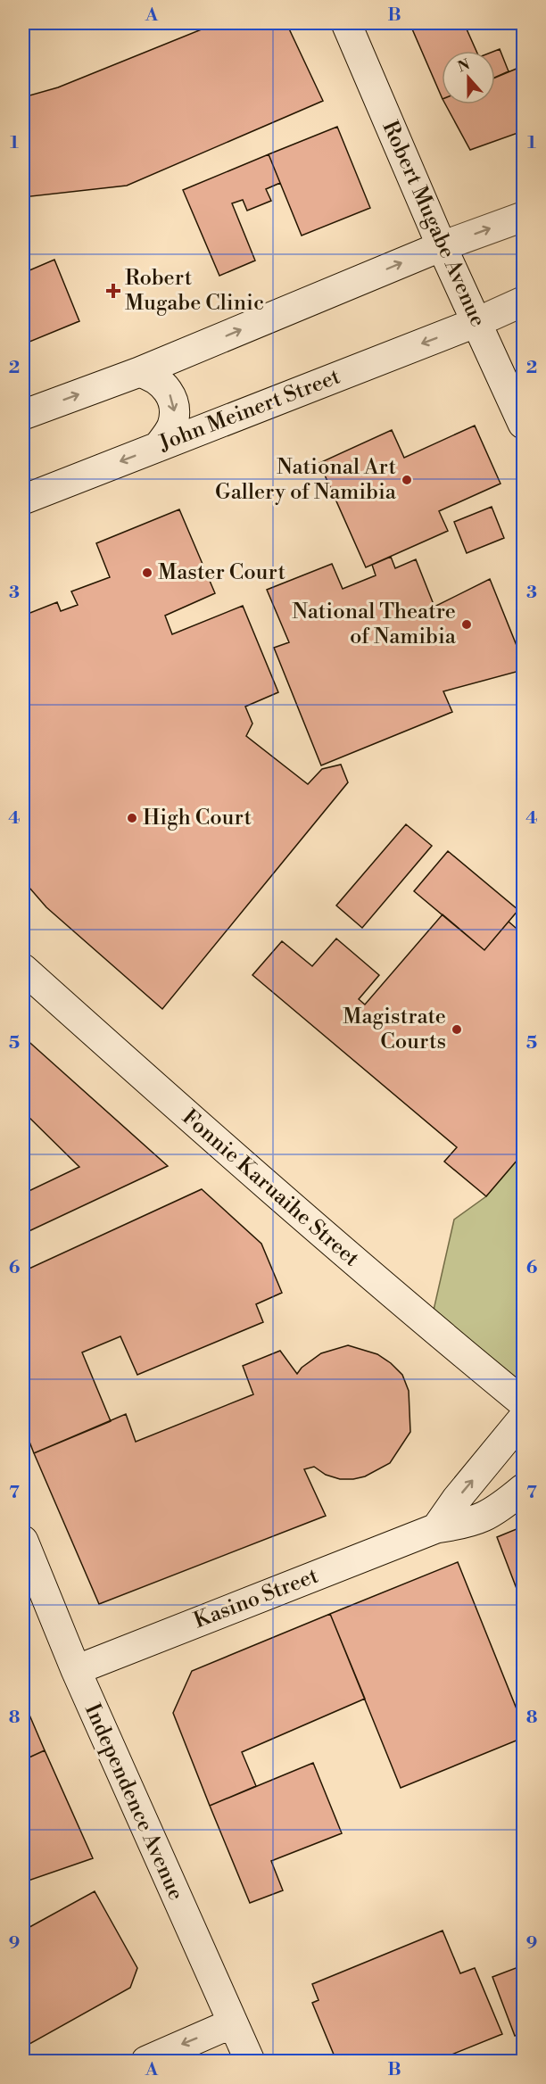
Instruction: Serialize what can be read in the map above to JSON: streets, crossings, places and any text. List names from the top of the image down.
{
  "streets": {
    "street": [
      "Robert Mugabe Avenue",
      "John Meinert Street",
      "Fonnie Karuaihe Street",
      "Kasino Street",
      "Independence Avenue"
    ]
  },
  "crossings": [
    ["Robert Mugabe Avenue", "John Meinert Street"],
    ["Kasino Street", "Independence Avenue"]
  ],
  "places": {
    "health": ["Robert Mugabe Clinic"],
    "other": [
      "National Art Gallery of Namibia",
      "Master Court",
      "National Theatre of Namibia",
      "High Court",
      "Magistrate Courts"
    ]
  },
  "north": "top",
  "grid": {
    "columns": ["A", "B"],
    "rows": [
      "1",
      "2",
      "3",
      "4",
      "5",
      "6",
      "7",
      "8",
      "9"
    ]
  }
}
